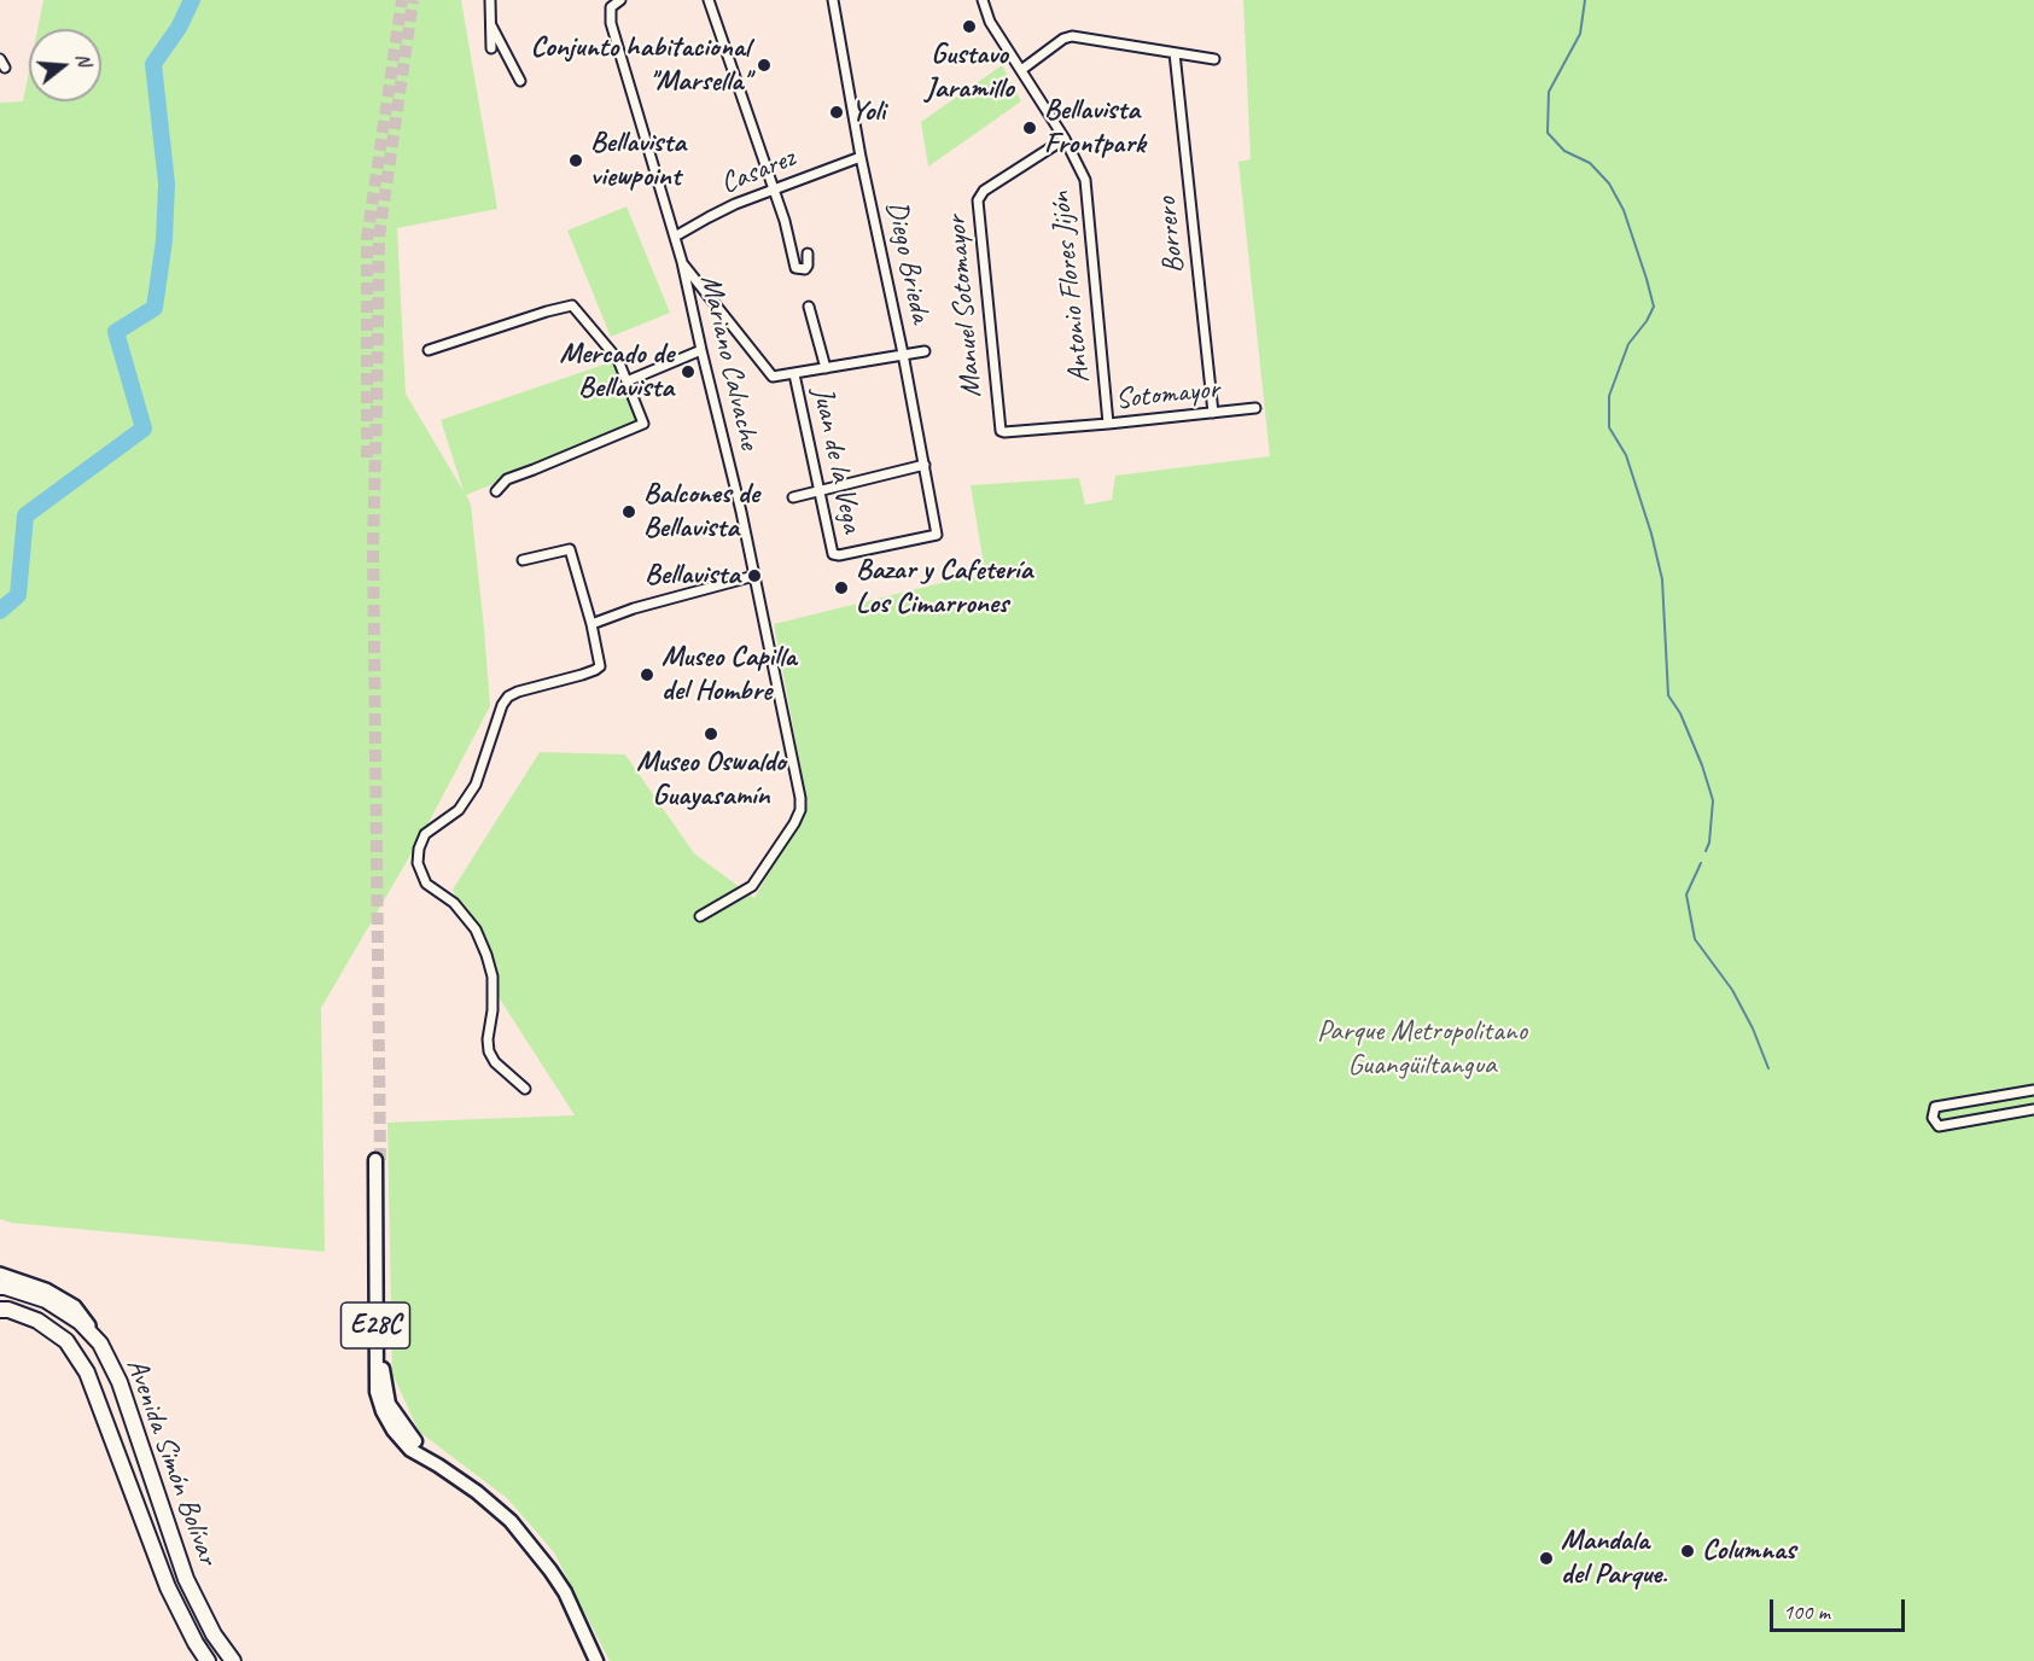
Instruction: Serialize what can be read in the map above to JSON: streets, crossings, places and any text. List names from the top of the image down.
{
  "streets": {
    "highway": ["Avenida Simón Bolívar"],
    "main road": ["E28C"],
    "street": [
      "Casarez",
      "Borrero",
      "Diego Brieda",
      "Antonio Flores Jijón",
      "Manuel Sotomayor",
      "Mariano Calvache",
      "Sotomayor",
      "Juan de la Vega"
    ]
  },
  "crossings": [
    ["Casarez", "Diego Brieda"],
    ["Casarez", "Mariano Calvache"],
    ["Borrero", "Sotomayor"],
    ["Diego Brieda", "Juan de la Vega"],
    ["Antonio Flores Jijón", "Manuel Sotomayor"],
    ["Antonio Flores Jijón", "Sotomayor"],
    ["Manuel Sotomayor", "Sotomayor"]
  ],
  "parks": ["Parque Metropolitano Guangüiltangua"],
  "places": [
    "Gustavo Jaramillo",
    "Conjunto habitacional \"Marsella\"",
    "Yoli",
    "Bellavista Frontpark",
    "Bellavista viewpoint",
    "Mercado de Bellavista",
    "Balcones de Bellavista",
    "Bellavista",
    "Bazar y Cafetería Los Cimarrones",
    "Museo Capilla del Hombre",
    "Museo Oswaldo Guayasamín",
    "Columnas",
    "Mandala del Parque."
  ],
  "scale_bar": "100 m",
  "north": "right"
}
